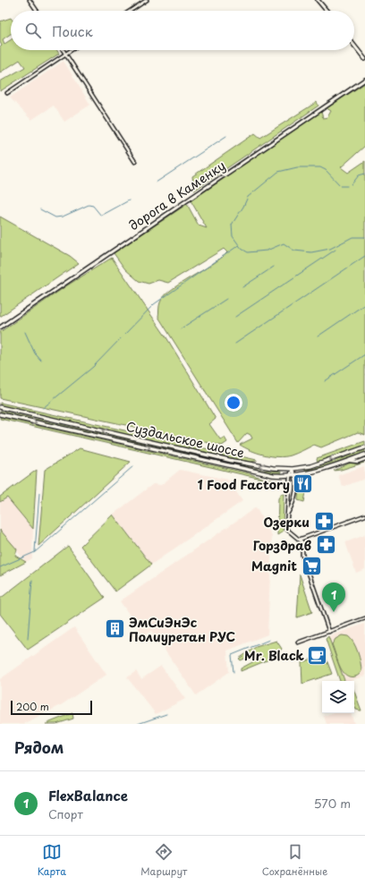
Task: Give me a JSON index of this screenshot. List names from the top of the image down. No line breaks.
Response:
{"streets":{"main road":["Суздальское шоссе"],"street":["дорога в Каменку"]},"places":{"restaurant":["1 Food Factory"],"pharmacy":["Озерки","Горздрав"],"supermarket":["Magnit"],"building":["ЭмСиЭнЭс Полиуретан РУС"],"cafe":["Mr. Black"]},"scale_bar":"200 m","page":{"search":"Поиск","pins":"1","scale":"200 m","heading":"Рядом","list":[{"mark":"1","name":"FlexBalance","note":"Спорт","value":"570 m"}],"nav":["Карта","Маршрут","Сохранённые"]}}
